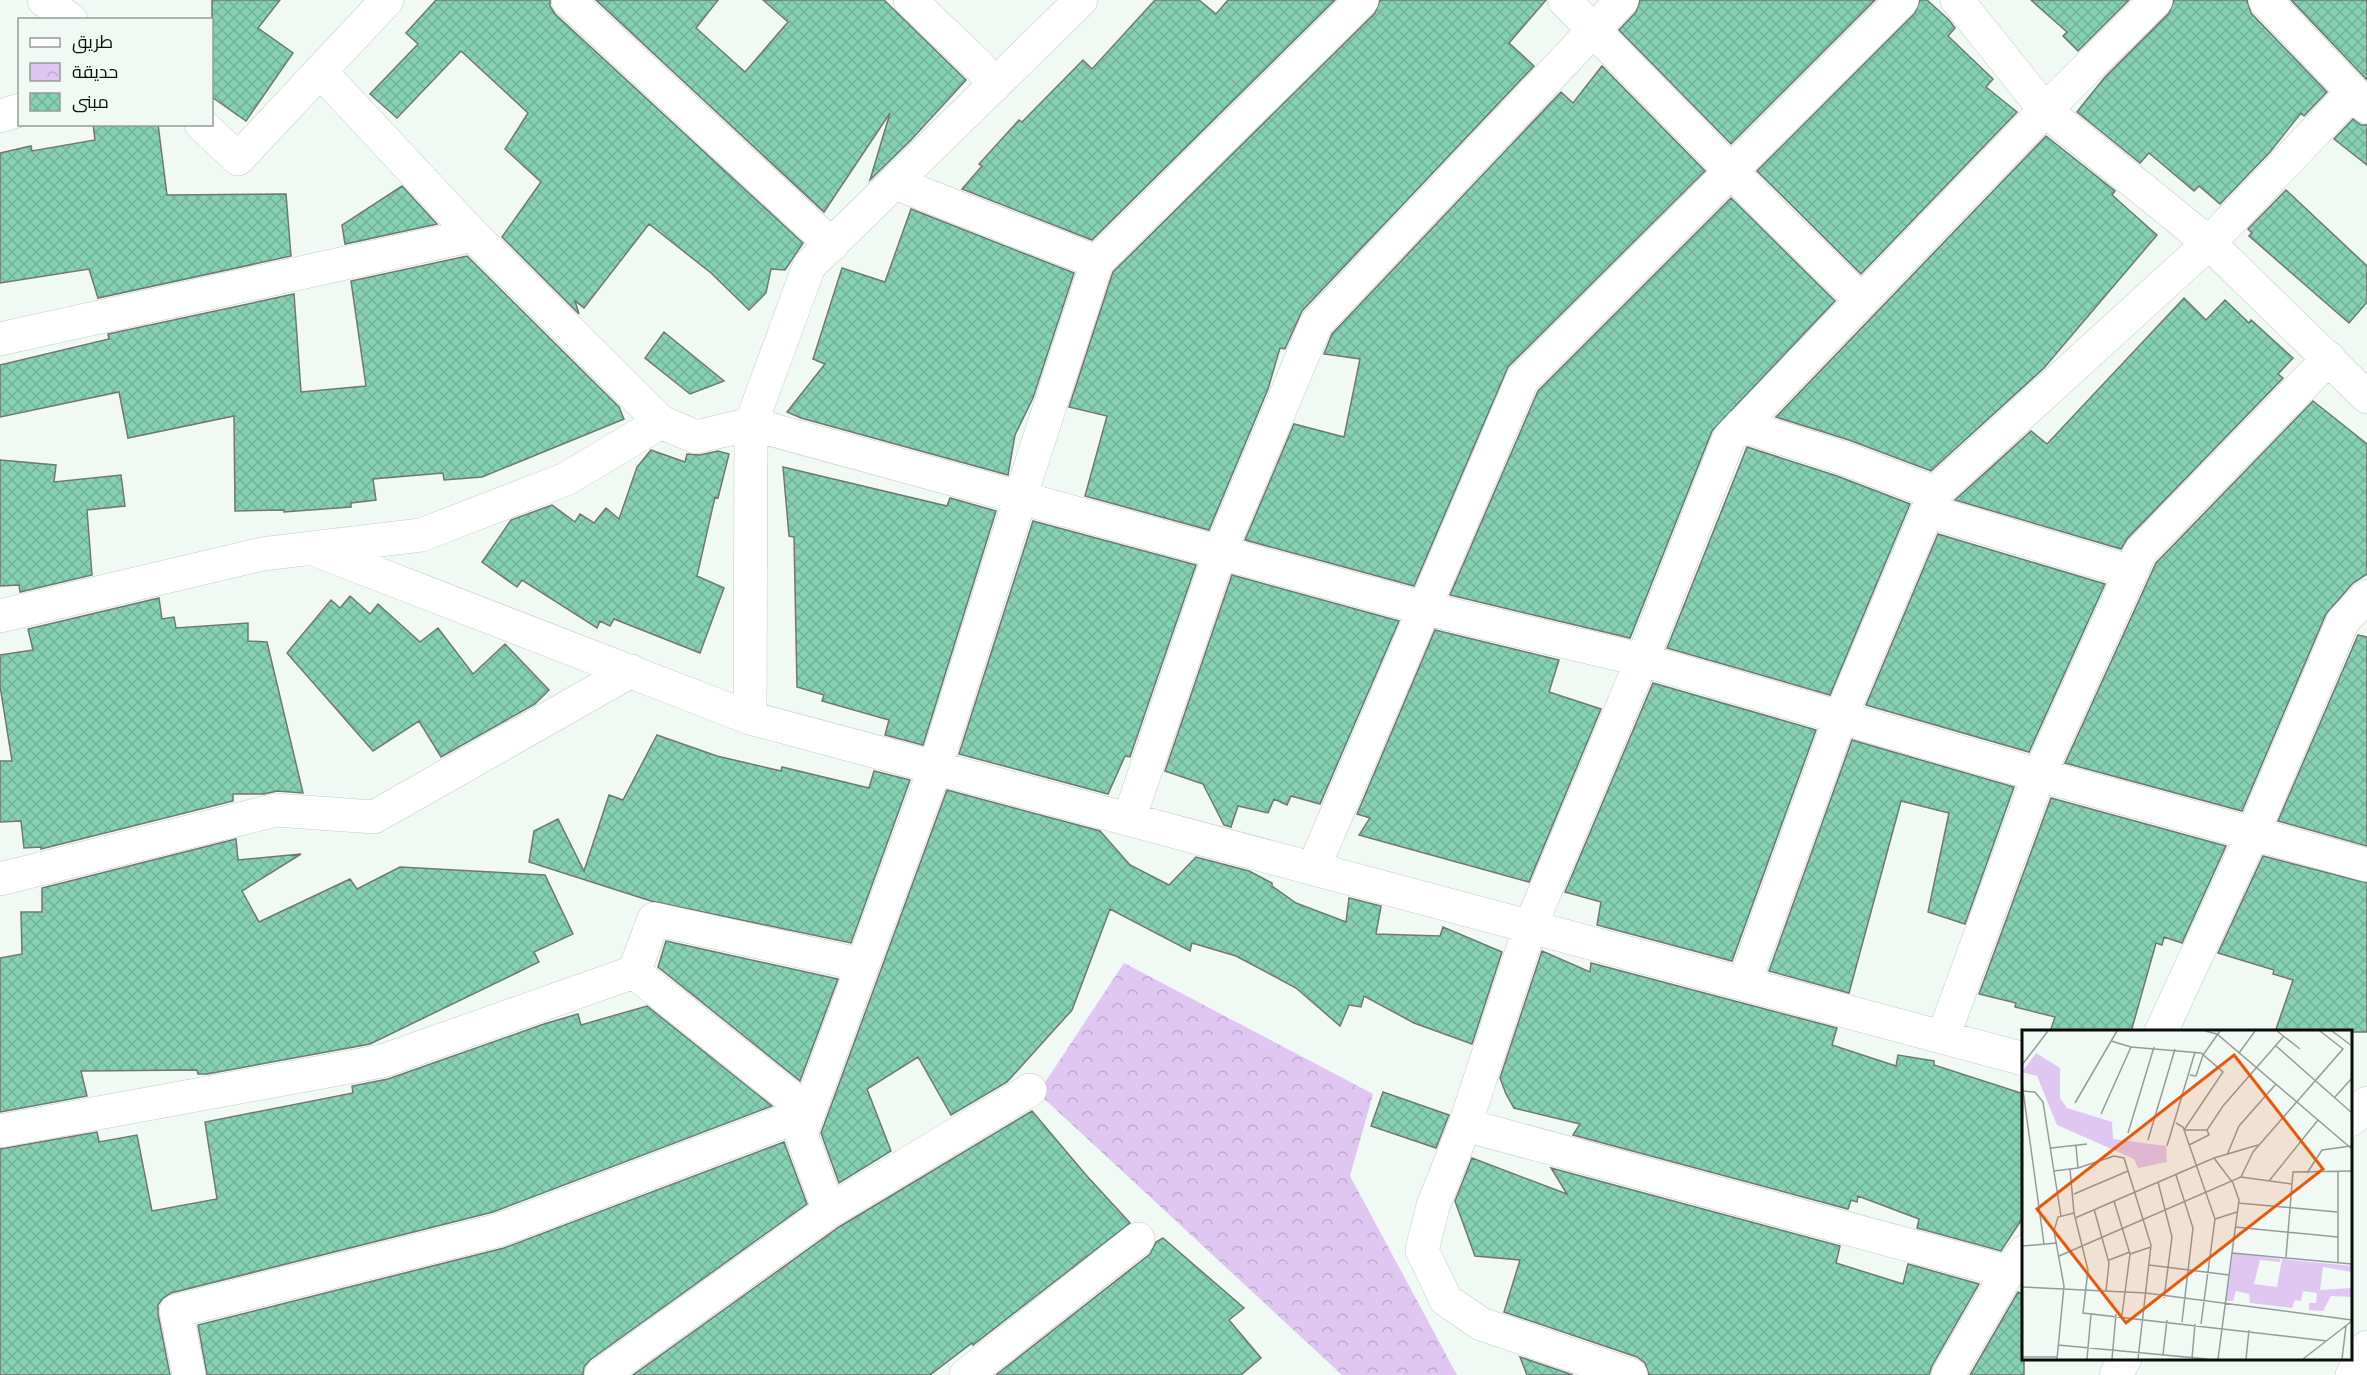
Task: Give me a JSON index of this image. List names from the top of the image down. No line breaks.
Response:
{"legend":["طريق","حديقة","مبنى"]}
